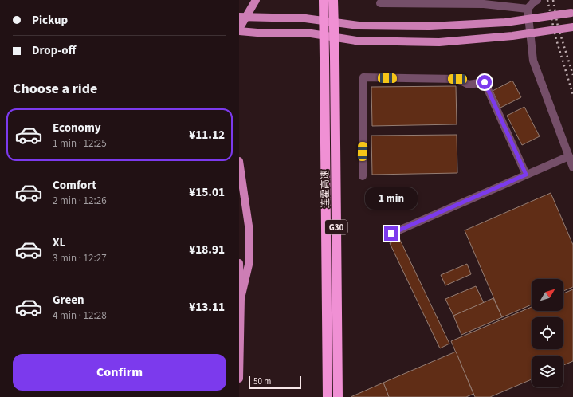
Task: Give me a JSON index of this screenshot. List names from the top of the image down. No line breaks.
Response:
{"streets":{"highway":["连霍高速","G30"]},"scale_bar":"50 m","north":"top right","page":{"banner":["Pickup","Drop-off"],"heading":"Choose a ride","list":[{"name":"Economy","note":"1 min · 12:25","value":"¥11.12"},{"name":"Comfort","note":"2 min · 12:26","value":"¥15.01"},{"name":"XL","note":"3 min · 12:27","value":"¥18.91"},{"name":"Green","note":"4 min · 12:28","value":"¥13.11"}],"bubble":"1 min","buttons":"Confirm","scale":"50 m"}}
